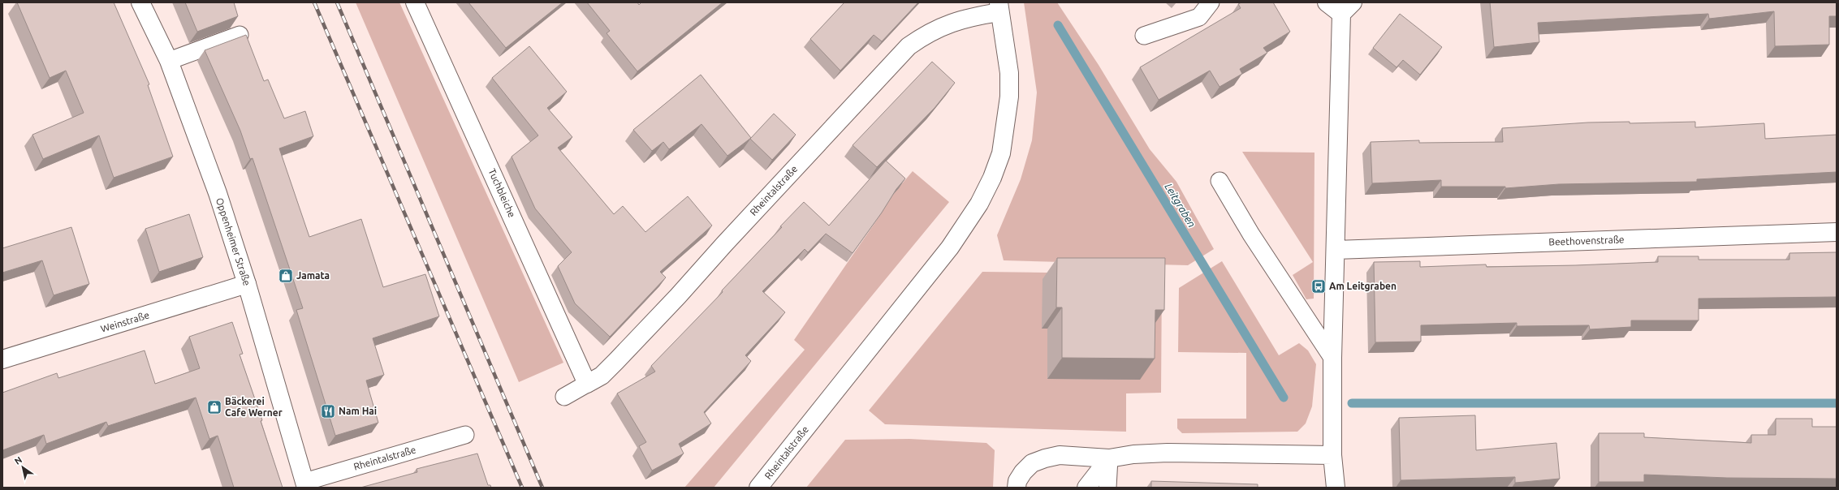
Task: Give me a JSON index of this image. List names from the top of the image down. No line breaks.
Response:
{"streets":{"street":["Rheintalstraße","Tuchbleiche","Beethovenstraße","Oppenheimer Straße","Weinstraße"]},"crossings":[["Rheintalstraße","Tuchbleiche"],["Rheintalstraße","Oppenheimer Straße"],["Oppenheimer Straße","Weinstraße"]],"water":["Leitgraben"],"places":{"shop":["Jamata","Bäckerei Cafe Werner"],"bus stop":["Am Leitgraben"],"restaurant":["Nam Hai"]},"north":"top left"}
